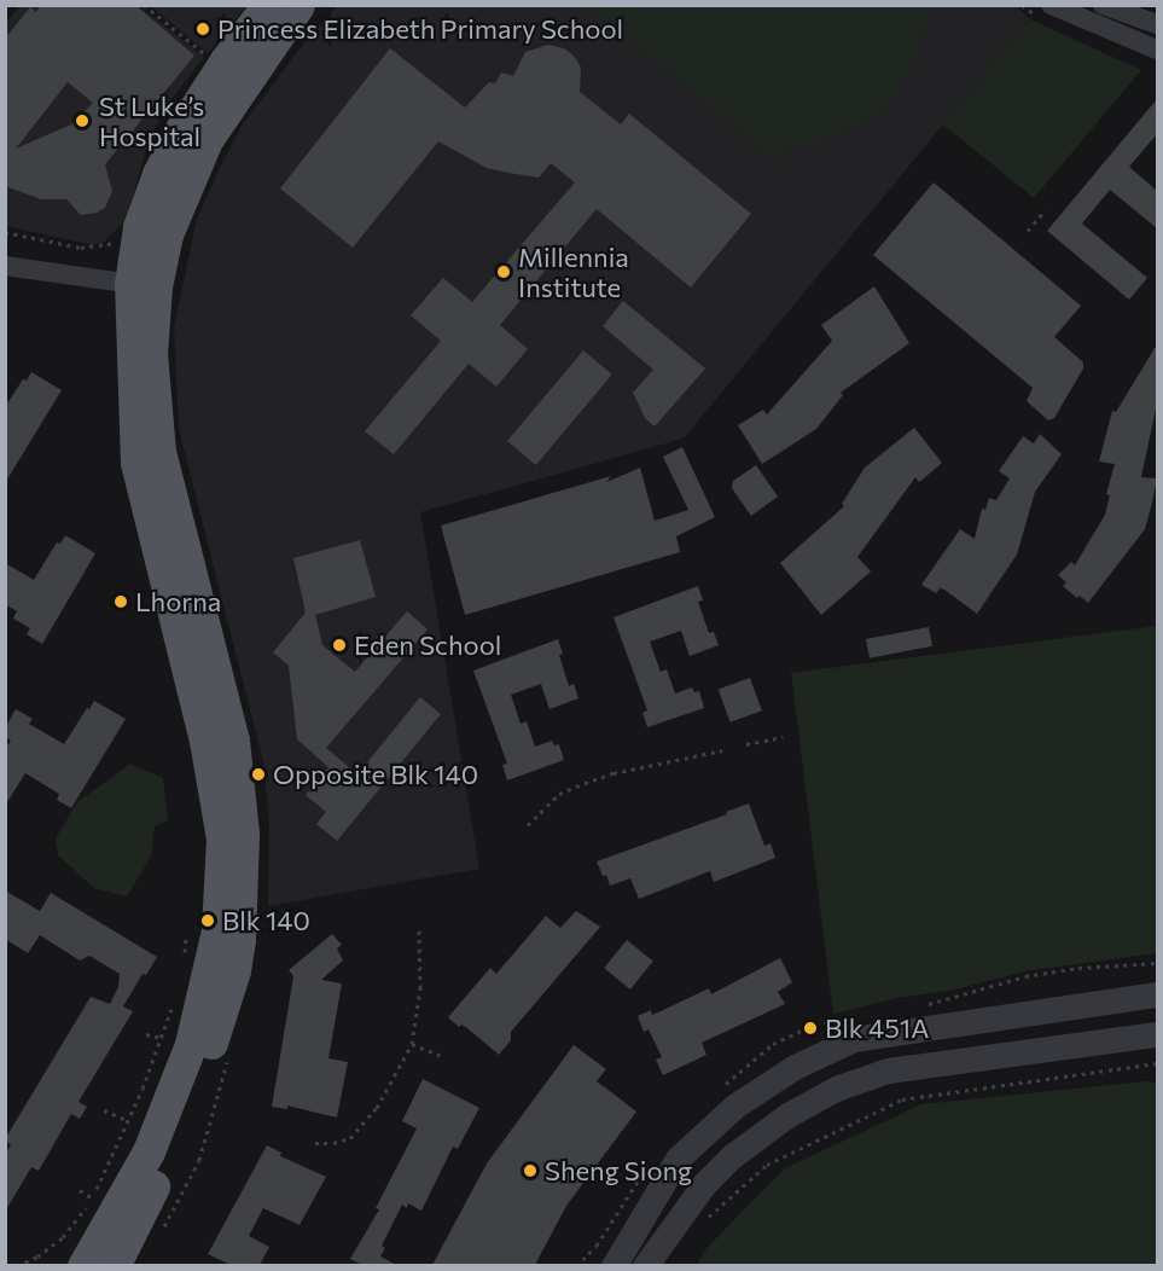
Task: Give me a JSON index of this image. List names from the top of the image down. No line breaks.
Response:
{"places":["Princess Elizabeth Primary School","St Luke’s Hospital","Millennia Institute","Lhorna","Eden School","Opposite Blk 140","Blk 140","Blk 451A","Sheng Siong"]}
